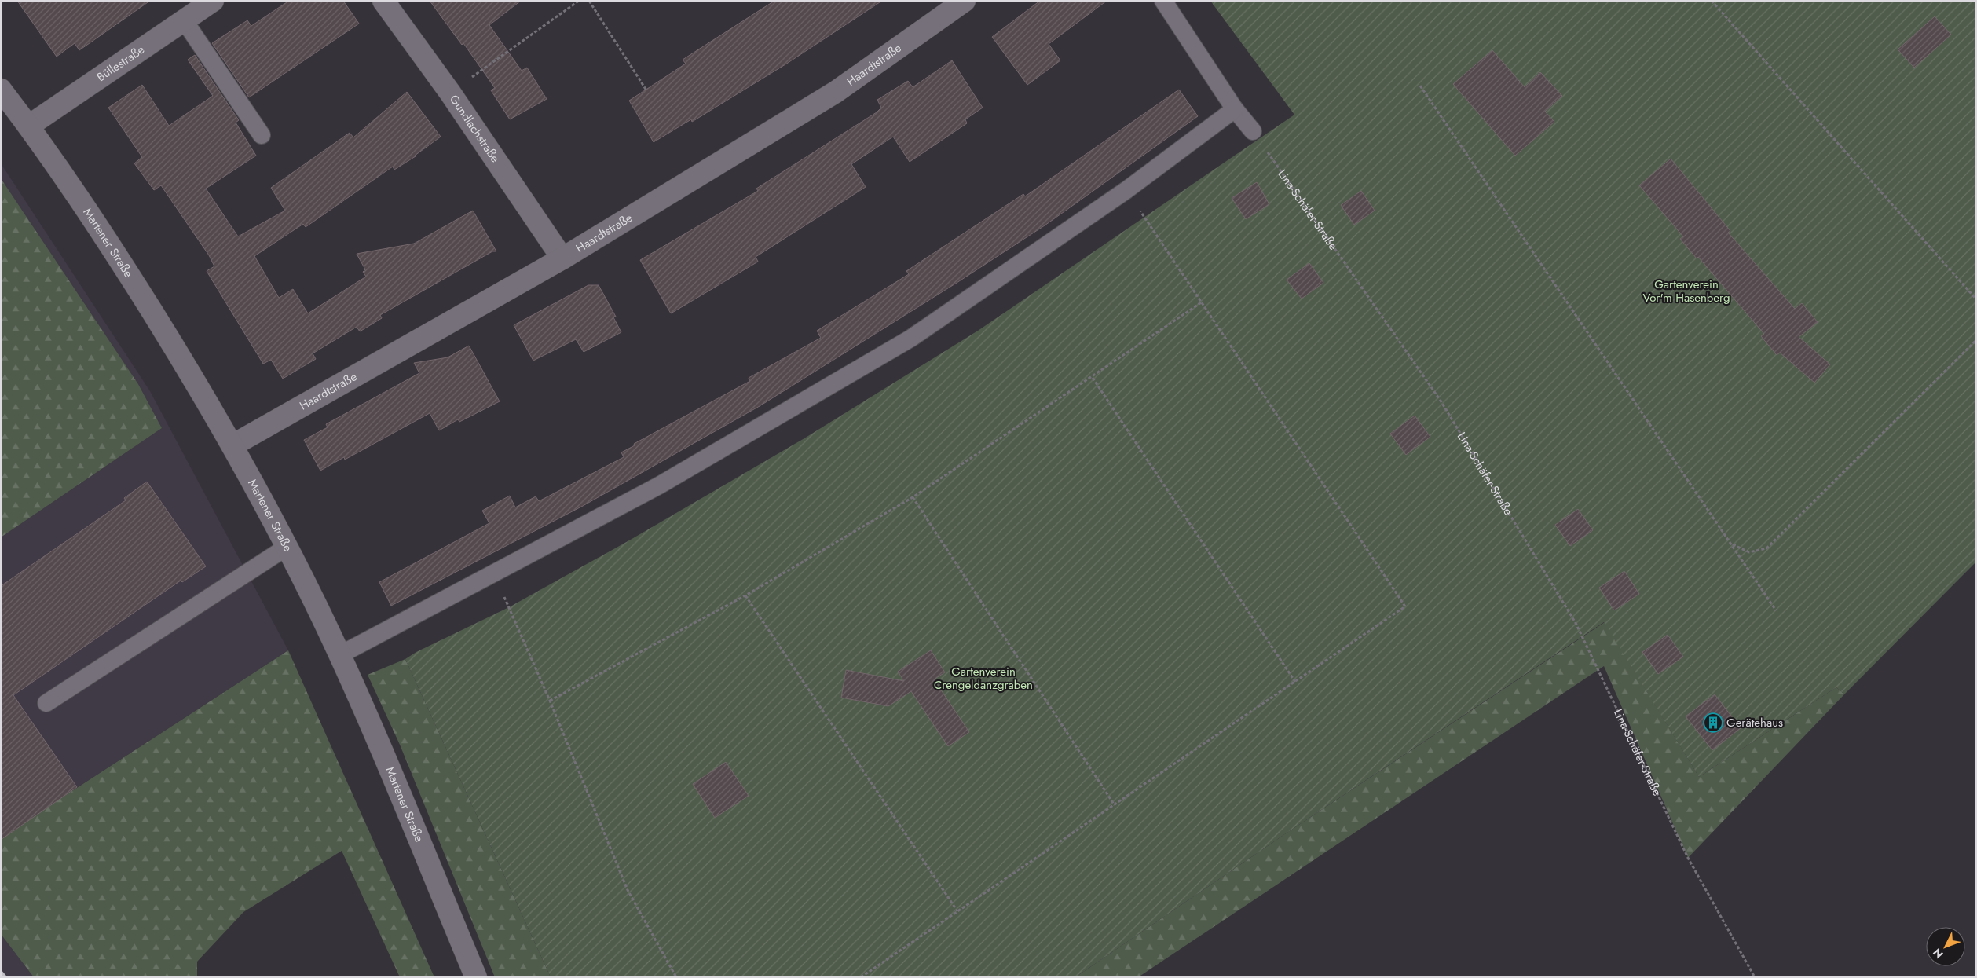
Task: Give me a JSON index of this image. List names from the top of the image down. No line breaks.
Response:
{"streets":{"street":["Büllestraße","Haardtstraße","Gundlachstraße","Martener Straße"],"path":["Lina-Schäfer-Straße"]},"crossings":[["Büllestraße","Martener Straße"],["Haardtstraße","Gundlachstraße"],["Haardtstraße","Martener Straße"]],"parks":["Gartenverein Vor'm Hasenberg","Gartenverein Crengeldanzgraben"],"places":{"building":["Gerätehaus"]},"north":"bottom left"}
